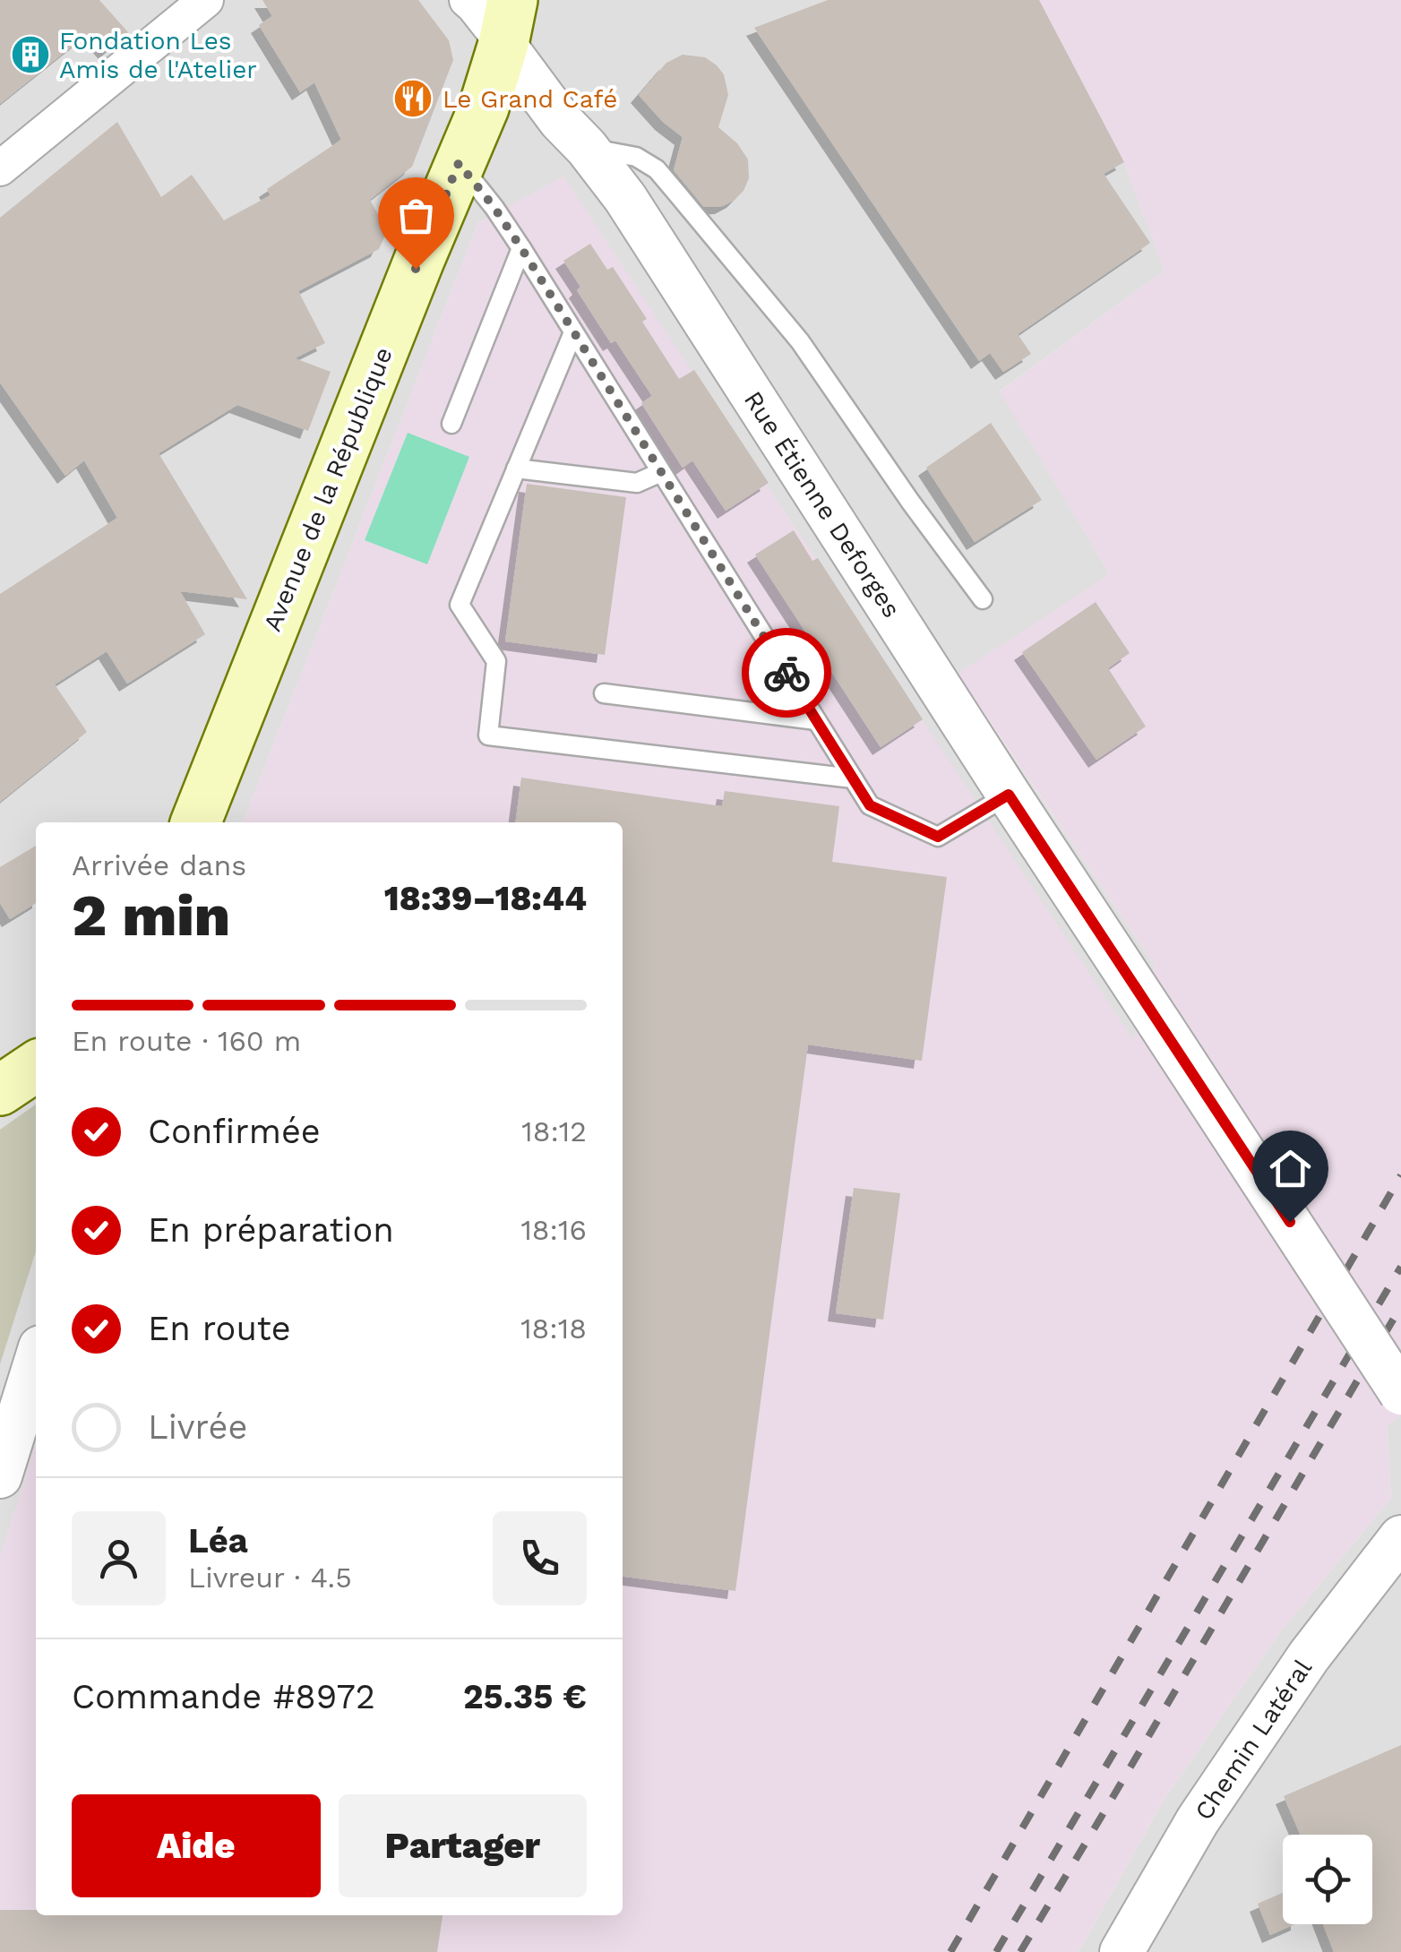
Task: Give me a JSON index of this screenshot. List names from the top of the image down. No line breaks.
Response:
{"streets":{"main road":["Avenue de la République"],"street":["Rue Étienne Deforges","Chemin Latéral"]},"crossings":[["Avenue de la République","Rue Étienne Deforges"]],"places":{"building":["Fondation Les Amis de l'Atelier"],"restaurant":["Le Grand Café"]},"page":{"heading":["2 min","Arrivée dans","18:39–18:44"],"panel":["Léa","Livreur · 4.5","Commande #8972","25.35 €"],"bar":"En route · 160 m","list":[["Confirmée","18:12"],["En préparation","18:16"],["En route","18:18"],"Livrée"],"buttons":["Aide","Partager"]}}
